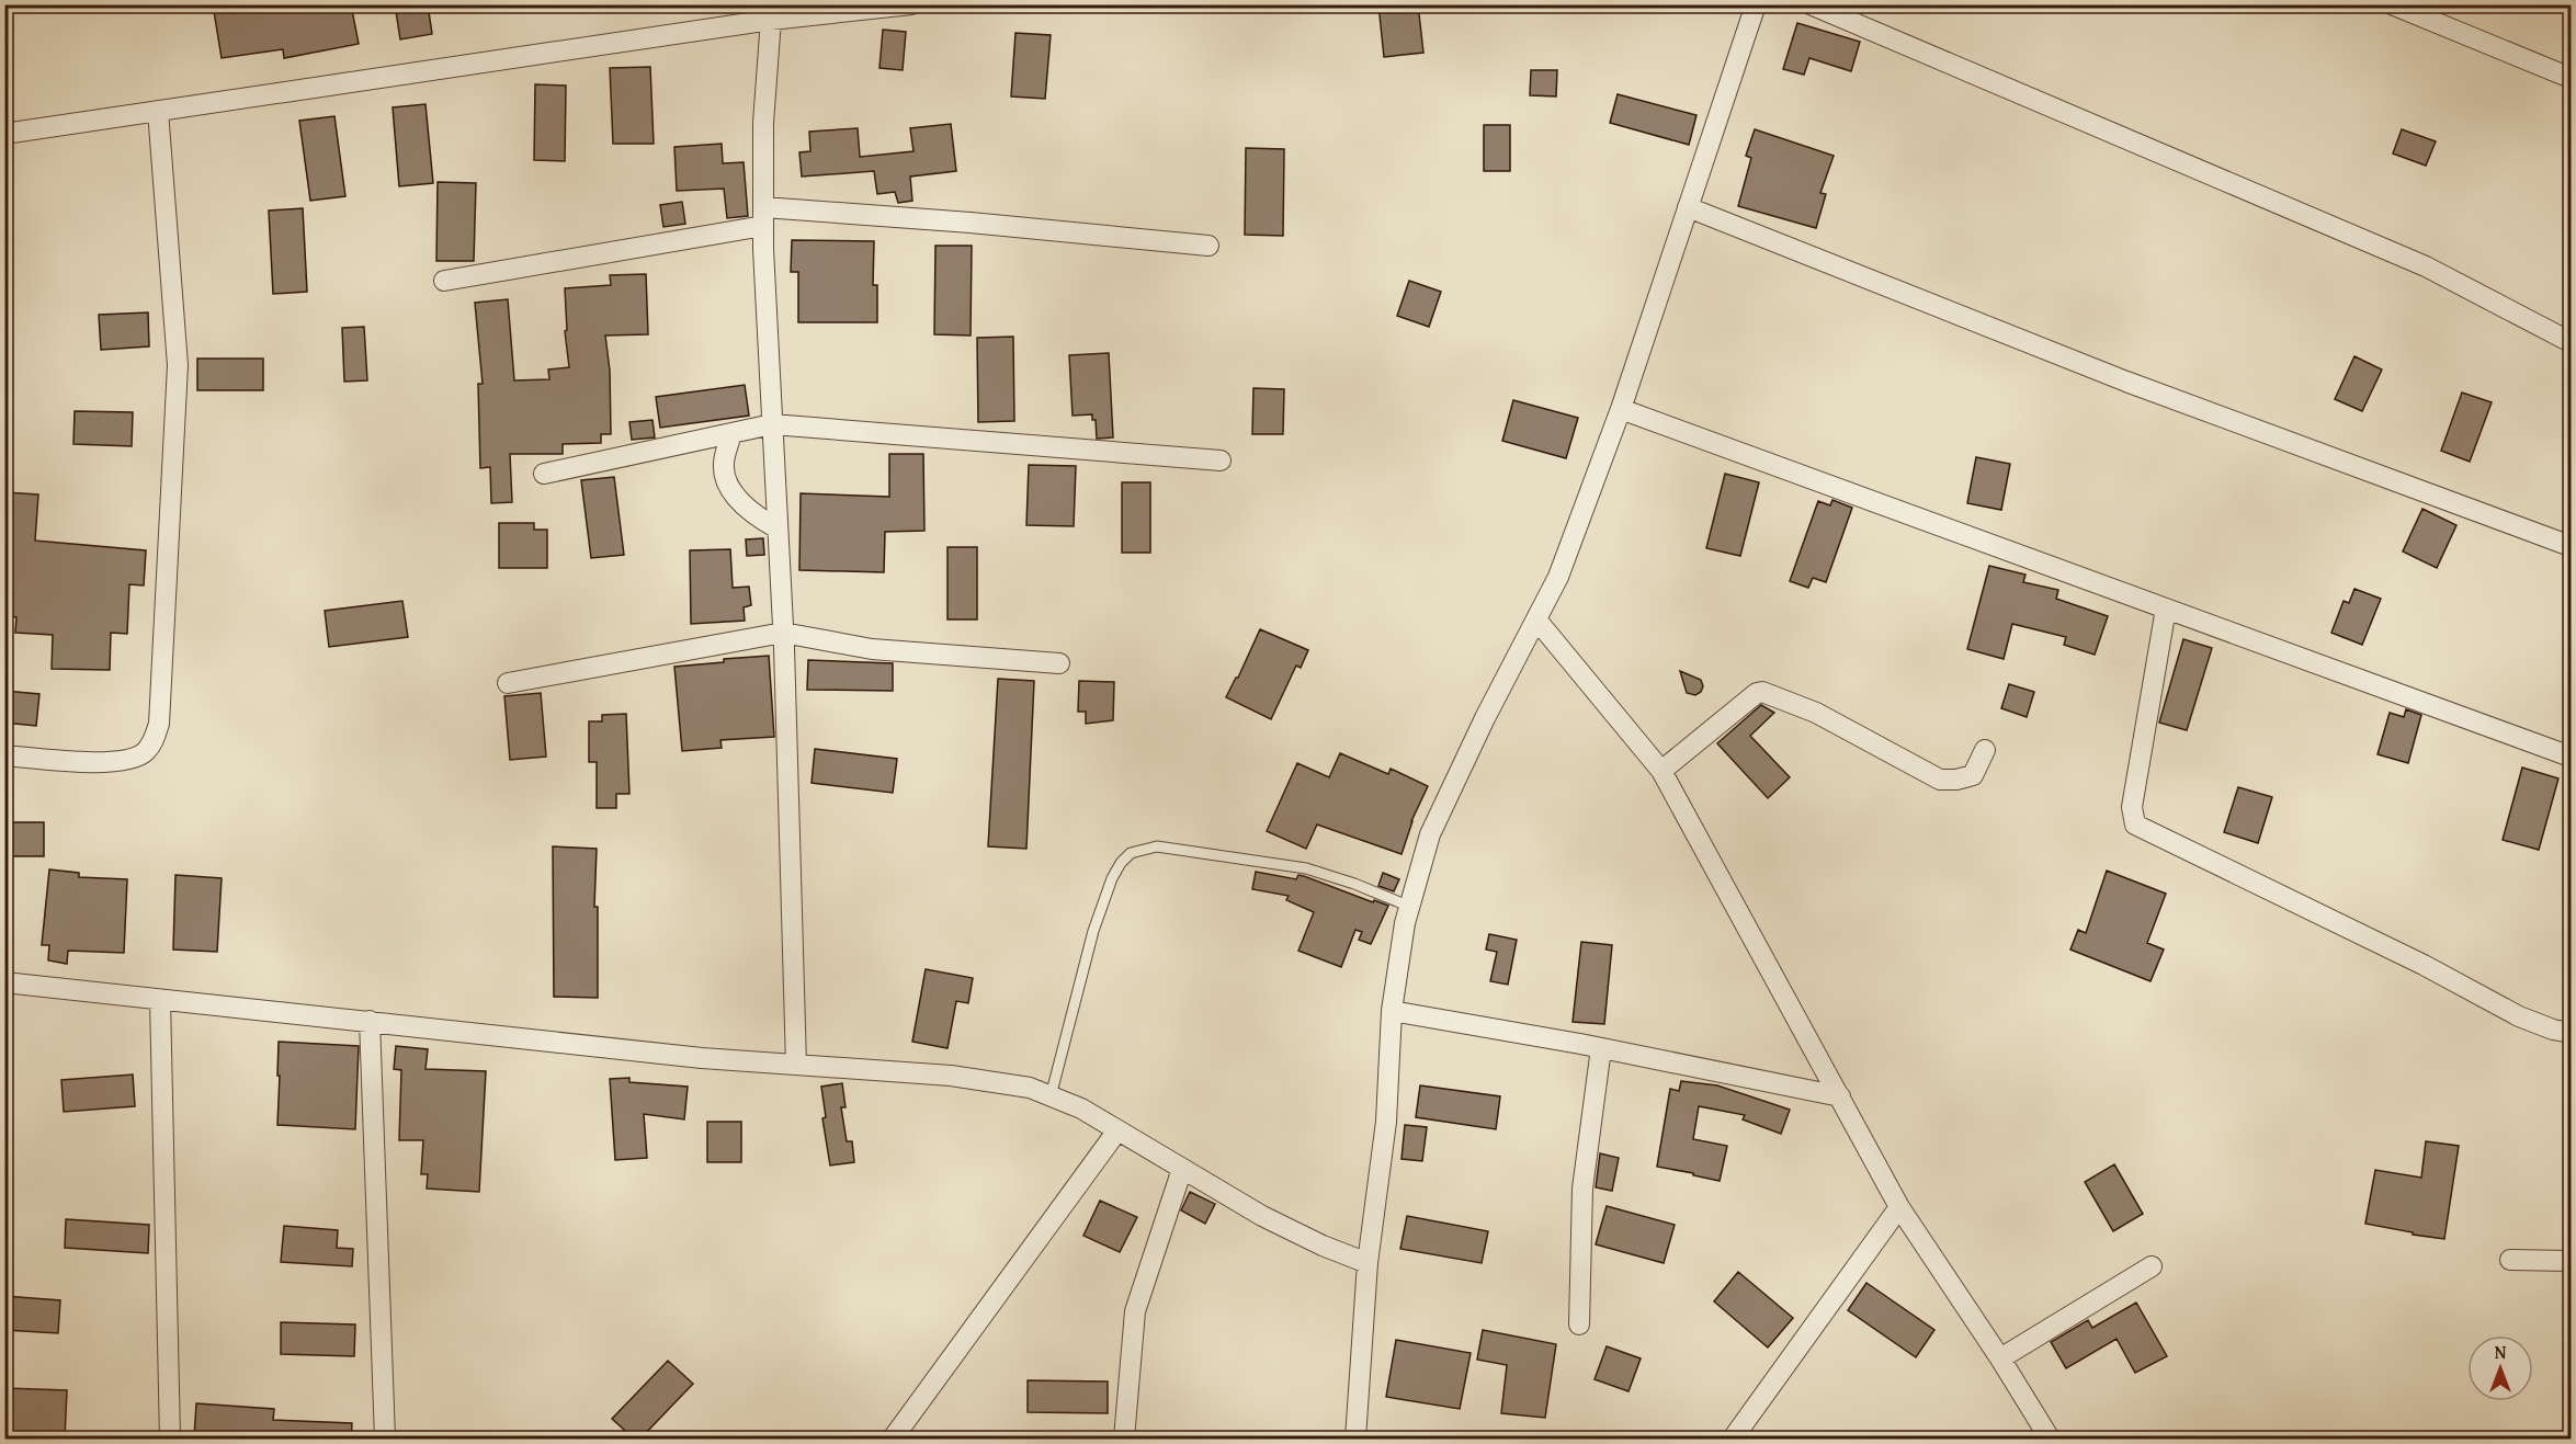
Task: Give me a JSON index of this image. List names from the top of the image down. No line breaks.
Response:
{"north":"top"}
